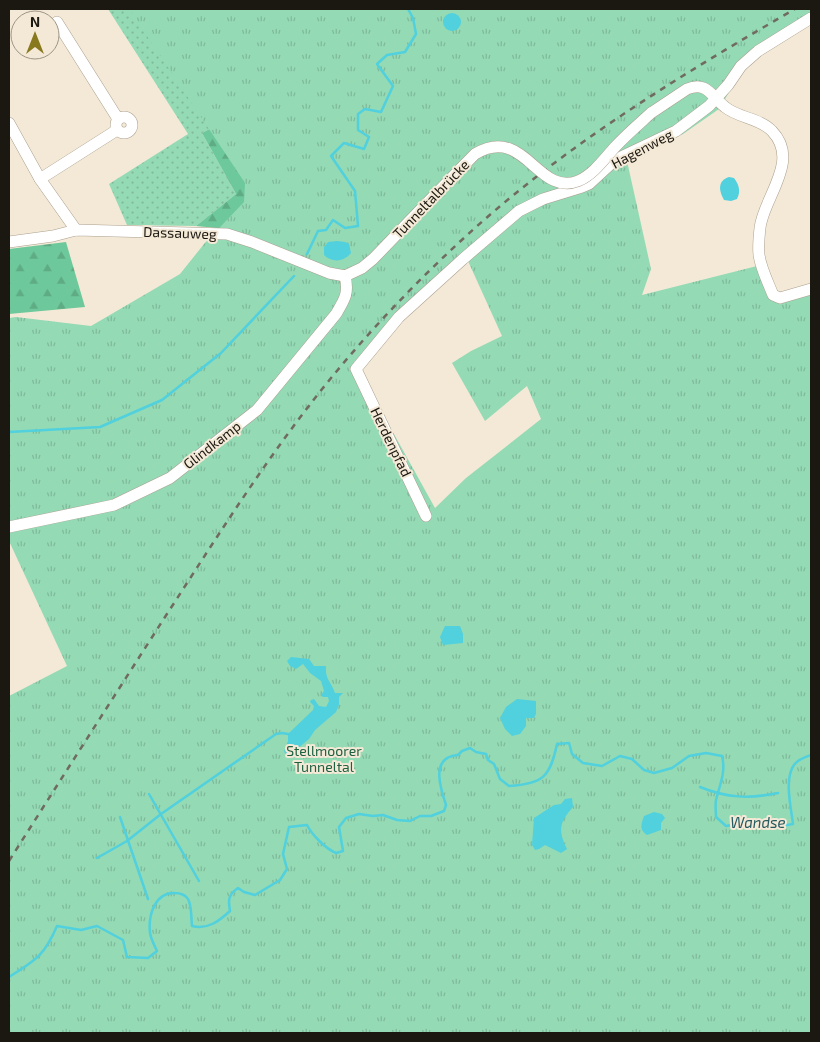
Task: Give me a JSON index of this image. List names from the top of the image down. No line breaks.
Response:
{"streets":{"street":["Hagenweg","Tunneltalbrücke","Dassauweg","Herdenpfad","Glindkamp"]},"crossings":[["Hagenweg","Tunneltalbrücke"],["Hagenweg","Herdenpfad"],["Tunneltalbrücke","Dassauweg"],["Tunneltalbrücke","Glindkamp"],["Dassauweg","Glindkamp"]],"water":["Wandse"],"parks":["Stellmoorer Tunneltal"],"north":"top"}
